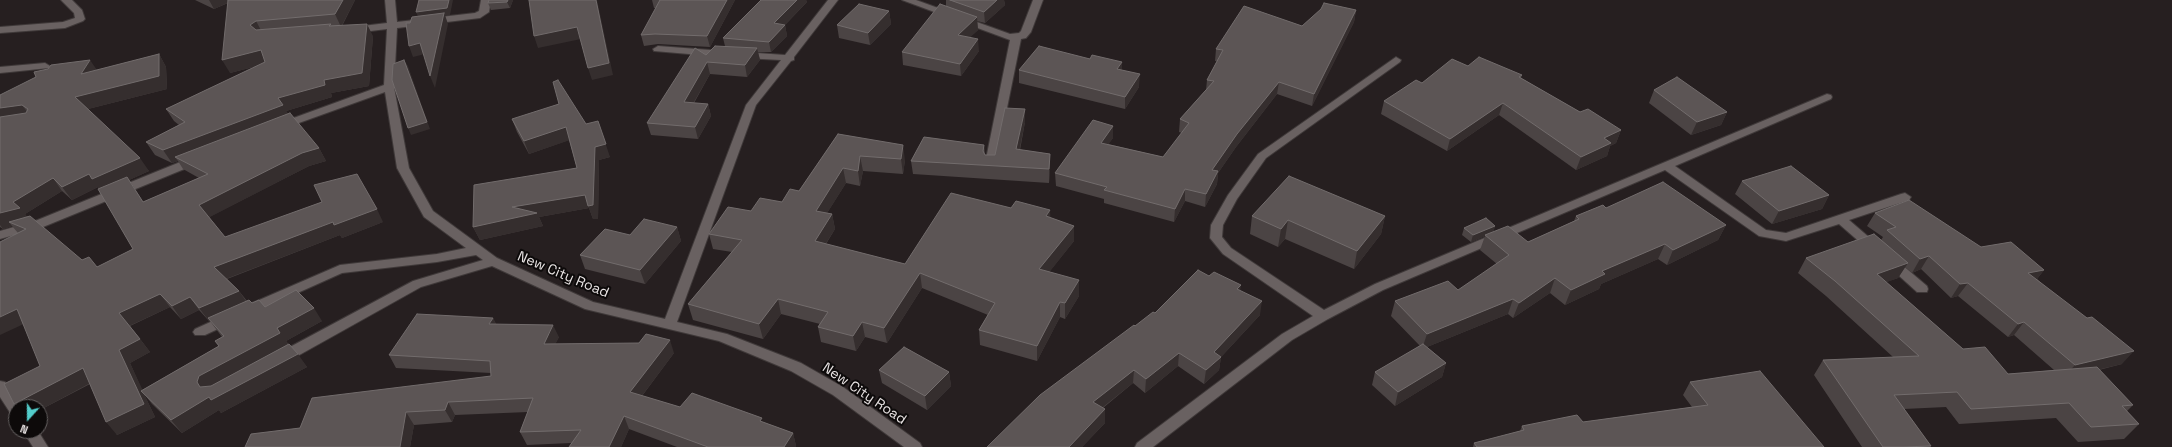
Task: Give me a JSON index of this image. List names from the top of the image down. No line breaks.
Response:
{"streets":{"street":["New City Road"]},"north":"bottom"}
